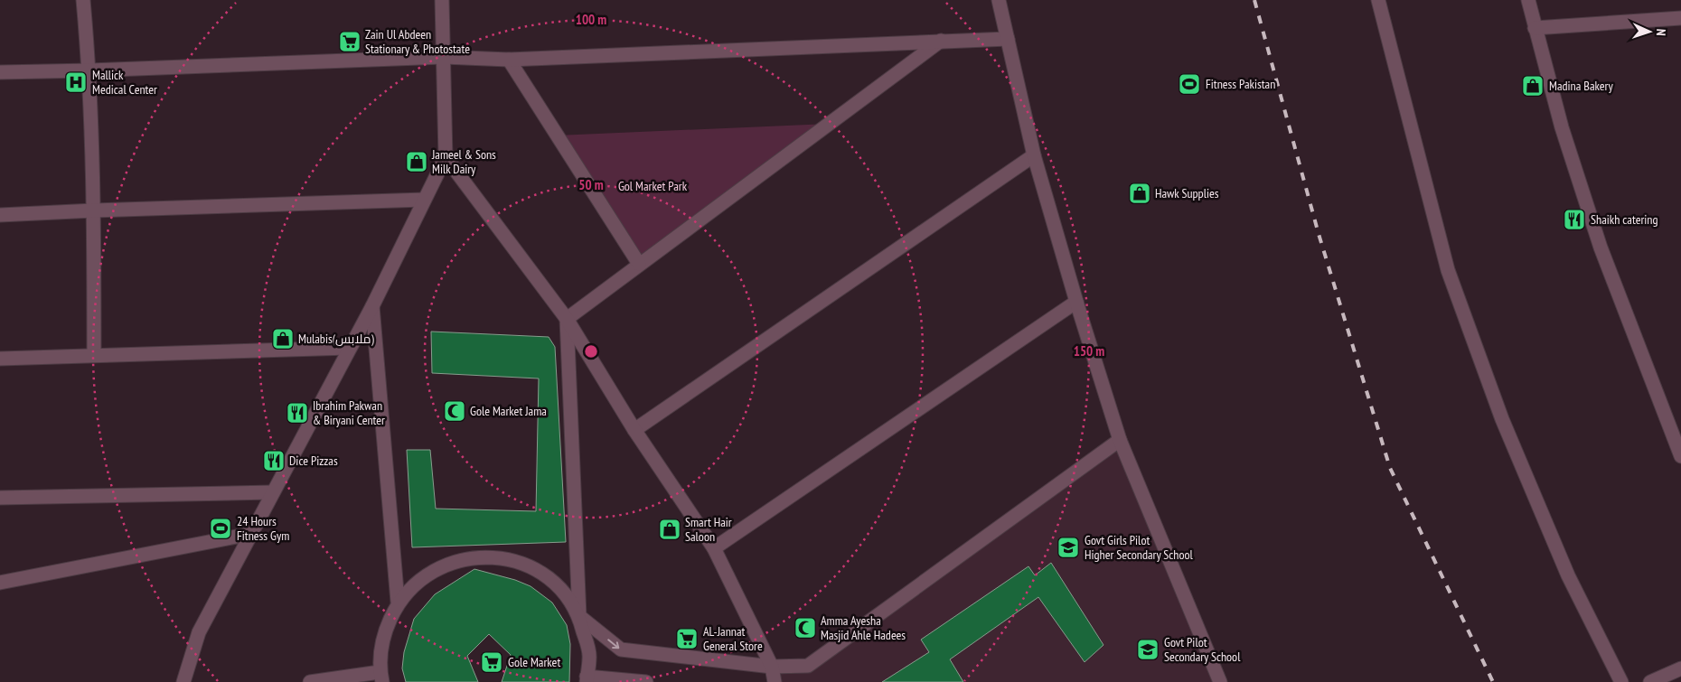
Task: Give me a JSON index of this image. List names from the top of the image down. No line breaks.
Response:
{"parks":["Gol Market Park"],"places":{"supermarket":["Zain Ul Abdeen Stationary & Photostate","AL-Jannat General Store","Gole Market"],"hospital":["Mallick Medical Center"],"sports":["Fitness Pakistan","24 Hours Fitness Gym"],"shop":["Madina Bakery","Jameel & Sons Milk Dairy","Hawk Supplies","Mulabis(ملابس)","Smart Hair Saloon"],"restaurant":["Shaikh catering","Ibrahim Pakwan & Biryani Center","Dice Pizzas"],"mosque":["Gole Market Jama","Amma Ayesha Masjid Ahle Hadees"],"school or university":["Govt Girls Pilot Higher Secondary School","Govt Pilot Secondary School"]},"north":"right","rings":["100 m","50 m","150 m"]}
